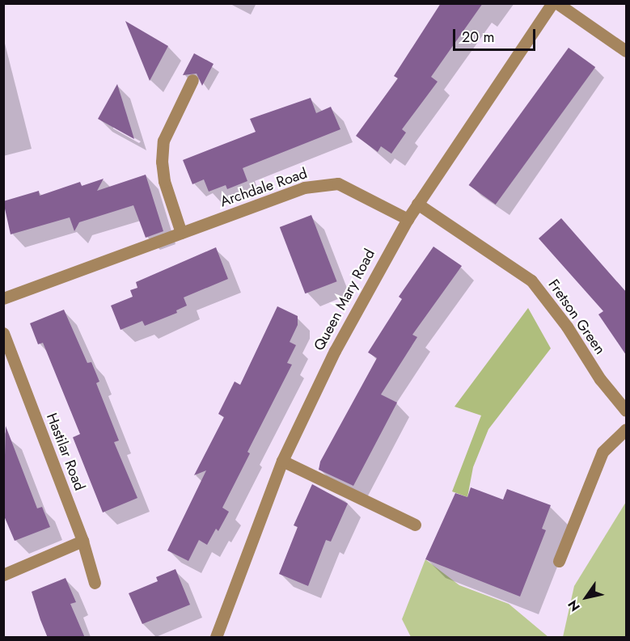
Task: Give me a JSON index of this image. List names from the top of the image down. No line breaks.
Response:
{"streets":{"street":["Archdale Road","Queen Mary Road","Fretson Green","Hastilar Road"]},"crossings":[["Archdale Road","Queen Mary Road"],["Queen Mary Road","Fretson Green"]],"scale_bar":"20 m","north":"bottom left"}
